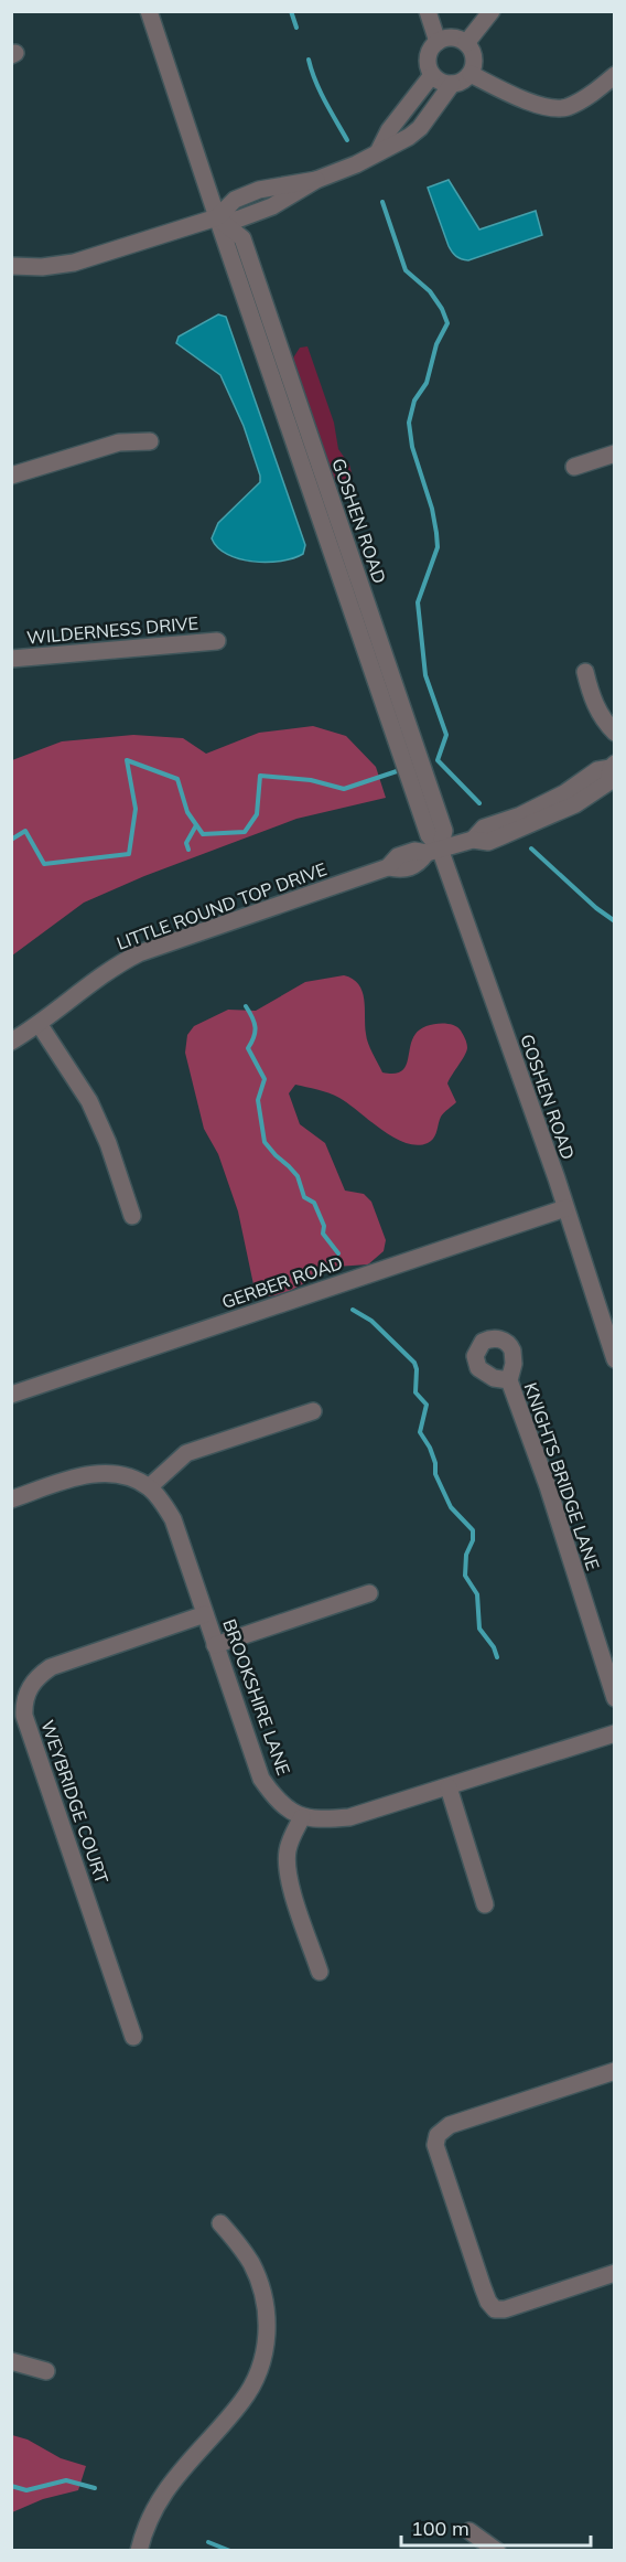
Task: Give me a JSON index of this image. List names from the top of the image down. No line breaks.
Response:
{"streets":{"street":["GOSHEN ROAD","WILDERNESS DRIVE","LITTLE ROUND TOP DRIVE","GERBER ROAD","KNIGHTS BRIDGE LANE","BROOKSHIRE LANE","WEYBRIDGE COURT"]},"crossings":[["GOSHEN ROAD","LITTLE ROUND TOP DRIVE"],["GOSHEN ROAD","GERBER ROAD"],["BROOKSHIRE LANE","WEYBRIDGE COURT"]],"scale_bar":"100 m"}
